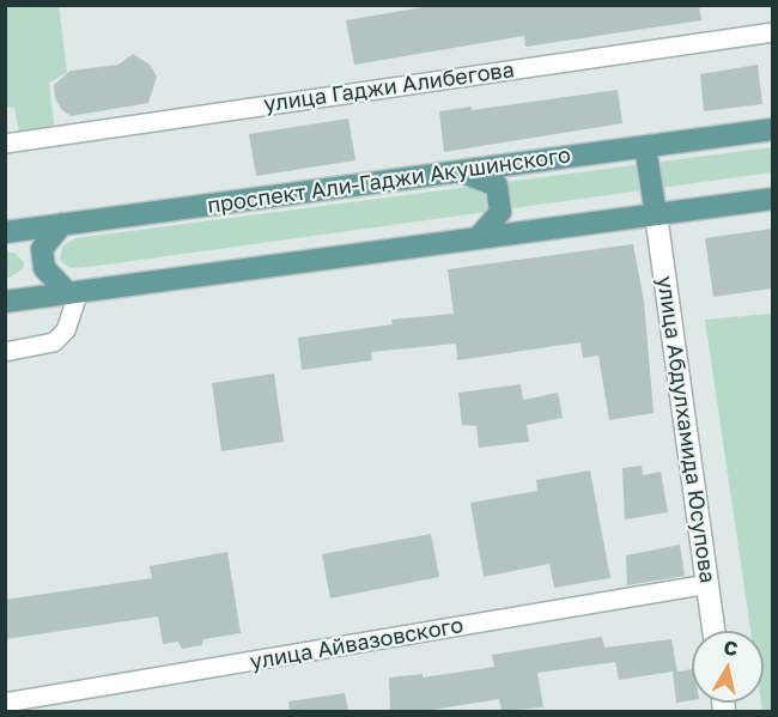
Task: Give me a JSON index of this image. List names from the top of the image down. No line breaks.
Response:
{"streets":{"main road":["проспект Али-Гаджи Акушинского"],"street":["улица Гаджи Алибегова","улица Абдулхамида Юсупова","улица Айвазовского"]},"crossings":[["улица Абдулхамида Юсупова","улица Айвазовского"]],"north":"top"}
